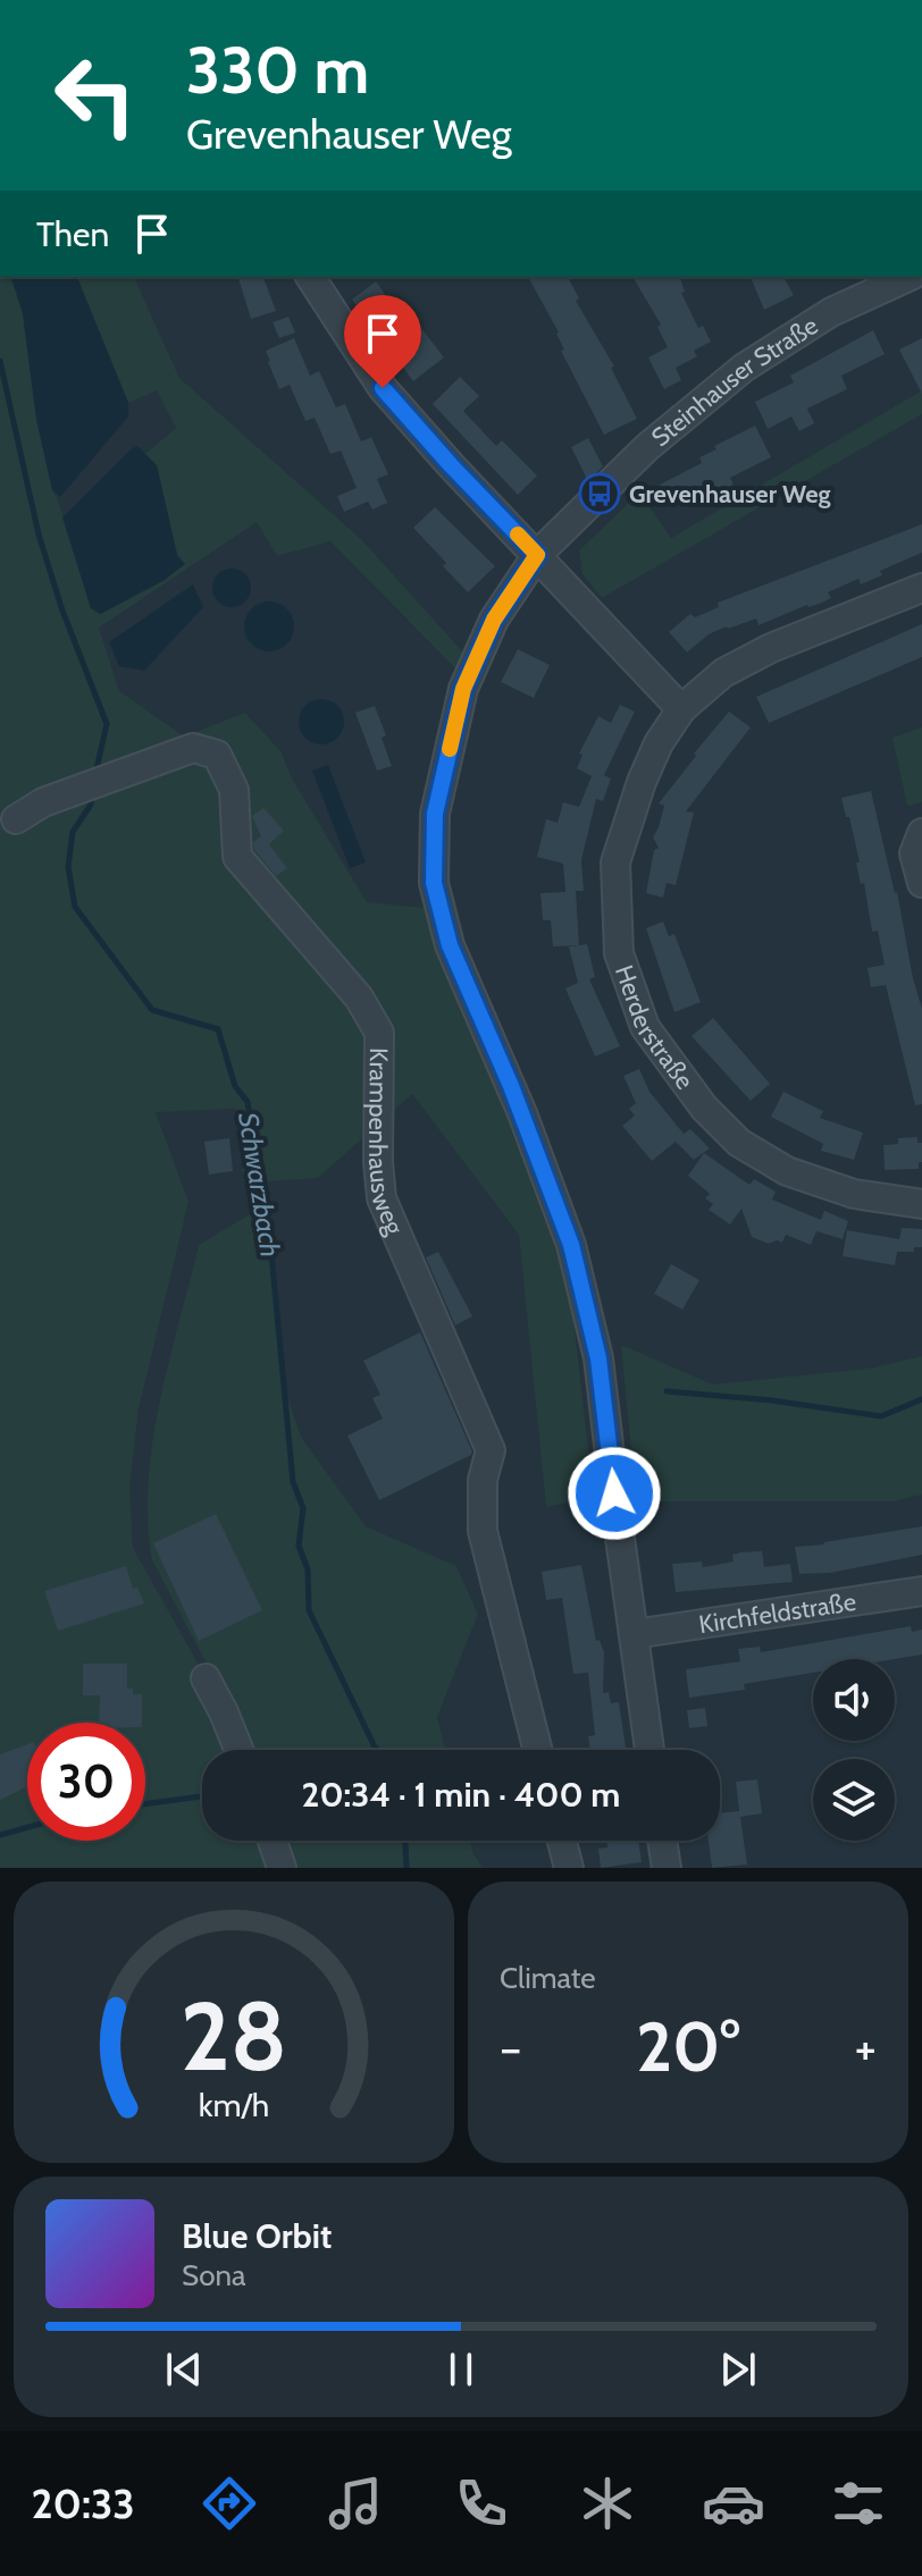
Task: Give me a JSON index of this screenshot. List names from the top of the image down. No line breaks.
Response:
{"streets":{"street":["Steinhauser Straße","Herderstraße","Krampenhausweg","Kirchfeldstraße"]},"crossings":[["Steinhauser Straße","Kirchfeldstraße"]],"water":["Schwarzbach"],"places":{"bus stop":["Grevenhauser Weg"]},"page":{"turn":["330 m","Grevenhauser Weg"],"then":"Then","limit":"30","trip":"20:34 · 1 min · 400 m","tile":"Climate","heat":["−","20°","+"],"song":["Blue Orbit","Sona"],"tabs":"20:33","gauge":["28","km/h"]}}
